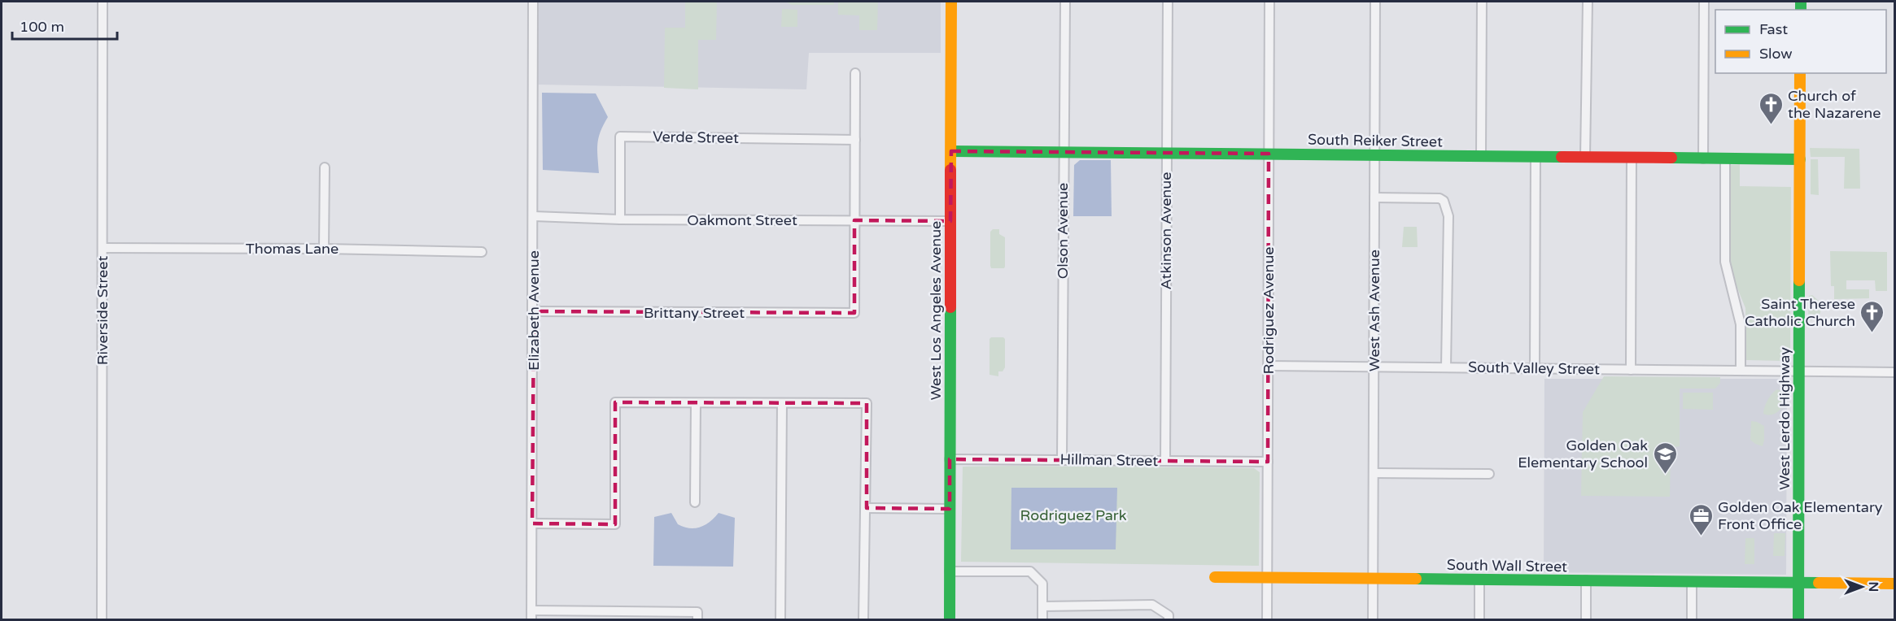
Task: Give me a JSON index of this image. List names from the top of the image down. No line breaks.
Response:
{"streets":{"street":["Verde Street","South Reiker Street","Oakmont Street","Olson Avenue","Atkinson Avenue","Thomas Lane","Riverside Street","Elizabeth Avenue","West Los Angeles Avenue","Rodriguez Avenue","West Ash Avenue","Brittany Street","South Valley Street","West Lerdo Highway","Hillman Street","South Wall Street"]},"crossings":[["Verde Street","Oakmont Street"],["South Reiker Street","Olson Avenue"],["South Reiker Street","Atkinson Avenue"],["South Reiker Street","West Los Angeles Avenue"],["South Reiker Street","Rodriguez Avenue"],["South Reiker Street","West Ash Avenue"],["South Reiker Street","West Lerdo Highway"],["Oakmont Street","Elizabeth Avenue"],["Oakmont Street","West Los Angeles Avenue"],["Oakmont Street","Brittany Street"],["Olson Avenue","Hillman Street"],["Atkinson Avenue","Hillman Street"],["Thomas Lane","Riverside Street"],["Elizabeth Avenue","Brittany Street"],["West Los Angeles Avenue","Hillman Street"],["Rodriguez Avenue","South Valley Street"],["Rodriguez Avenue","Hillman Street"],["Rodriguez Avenue","South Wall Street"],["West Ash Avenue","South Valley Street"],["West Ash Avenue","South Wall Street"],["South Valley Street","West Lerdo Highway"],["West Lerdo Highway","South Wall Street"]],"parks":["Rodriguez Park"],"places":{"church":["Church of the Nazarene","Saint Therese Catholic Church"],"school or university":["Golden Oak Elementary School"],"office":["Golden Oak Elementary Front Office"]},"legend":["Fast","Slow"],"scale_bar":"100 m","north":"right"}
